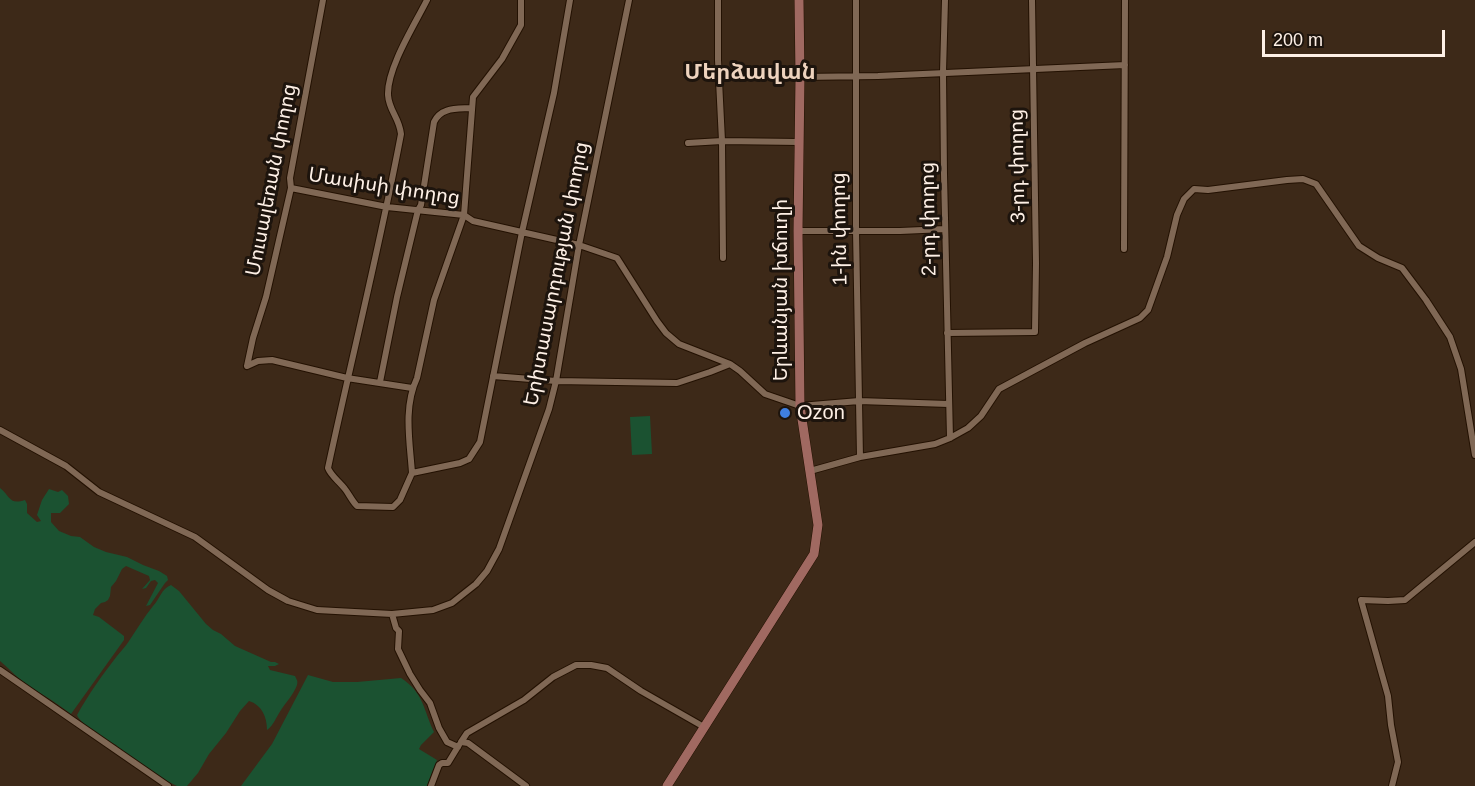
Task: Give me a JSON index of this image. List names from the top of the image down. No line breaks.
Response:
{"streets":{"main road":["Երևանյան խճուղի"],"street":["3-րդ փողոց","Մուսալեռան փողոց","Մասիսի փողոց","2-րդ փողոց","1-ին փողոց","Երիտասարդության փողոց"]},"crossings":[["3-րդ փողոց","2-րդ փողոց"],["Մուսալեռան փողոց","Մասիսի փողոց"],["Մասիսի փողոց","Երիտասարդության փողոց"],["Մասիսի փողոց","Երևանյան խճուղի"]],"districts":["Մերձավան"],"places":["Ozon"],"scale_bar":"200 m"}
